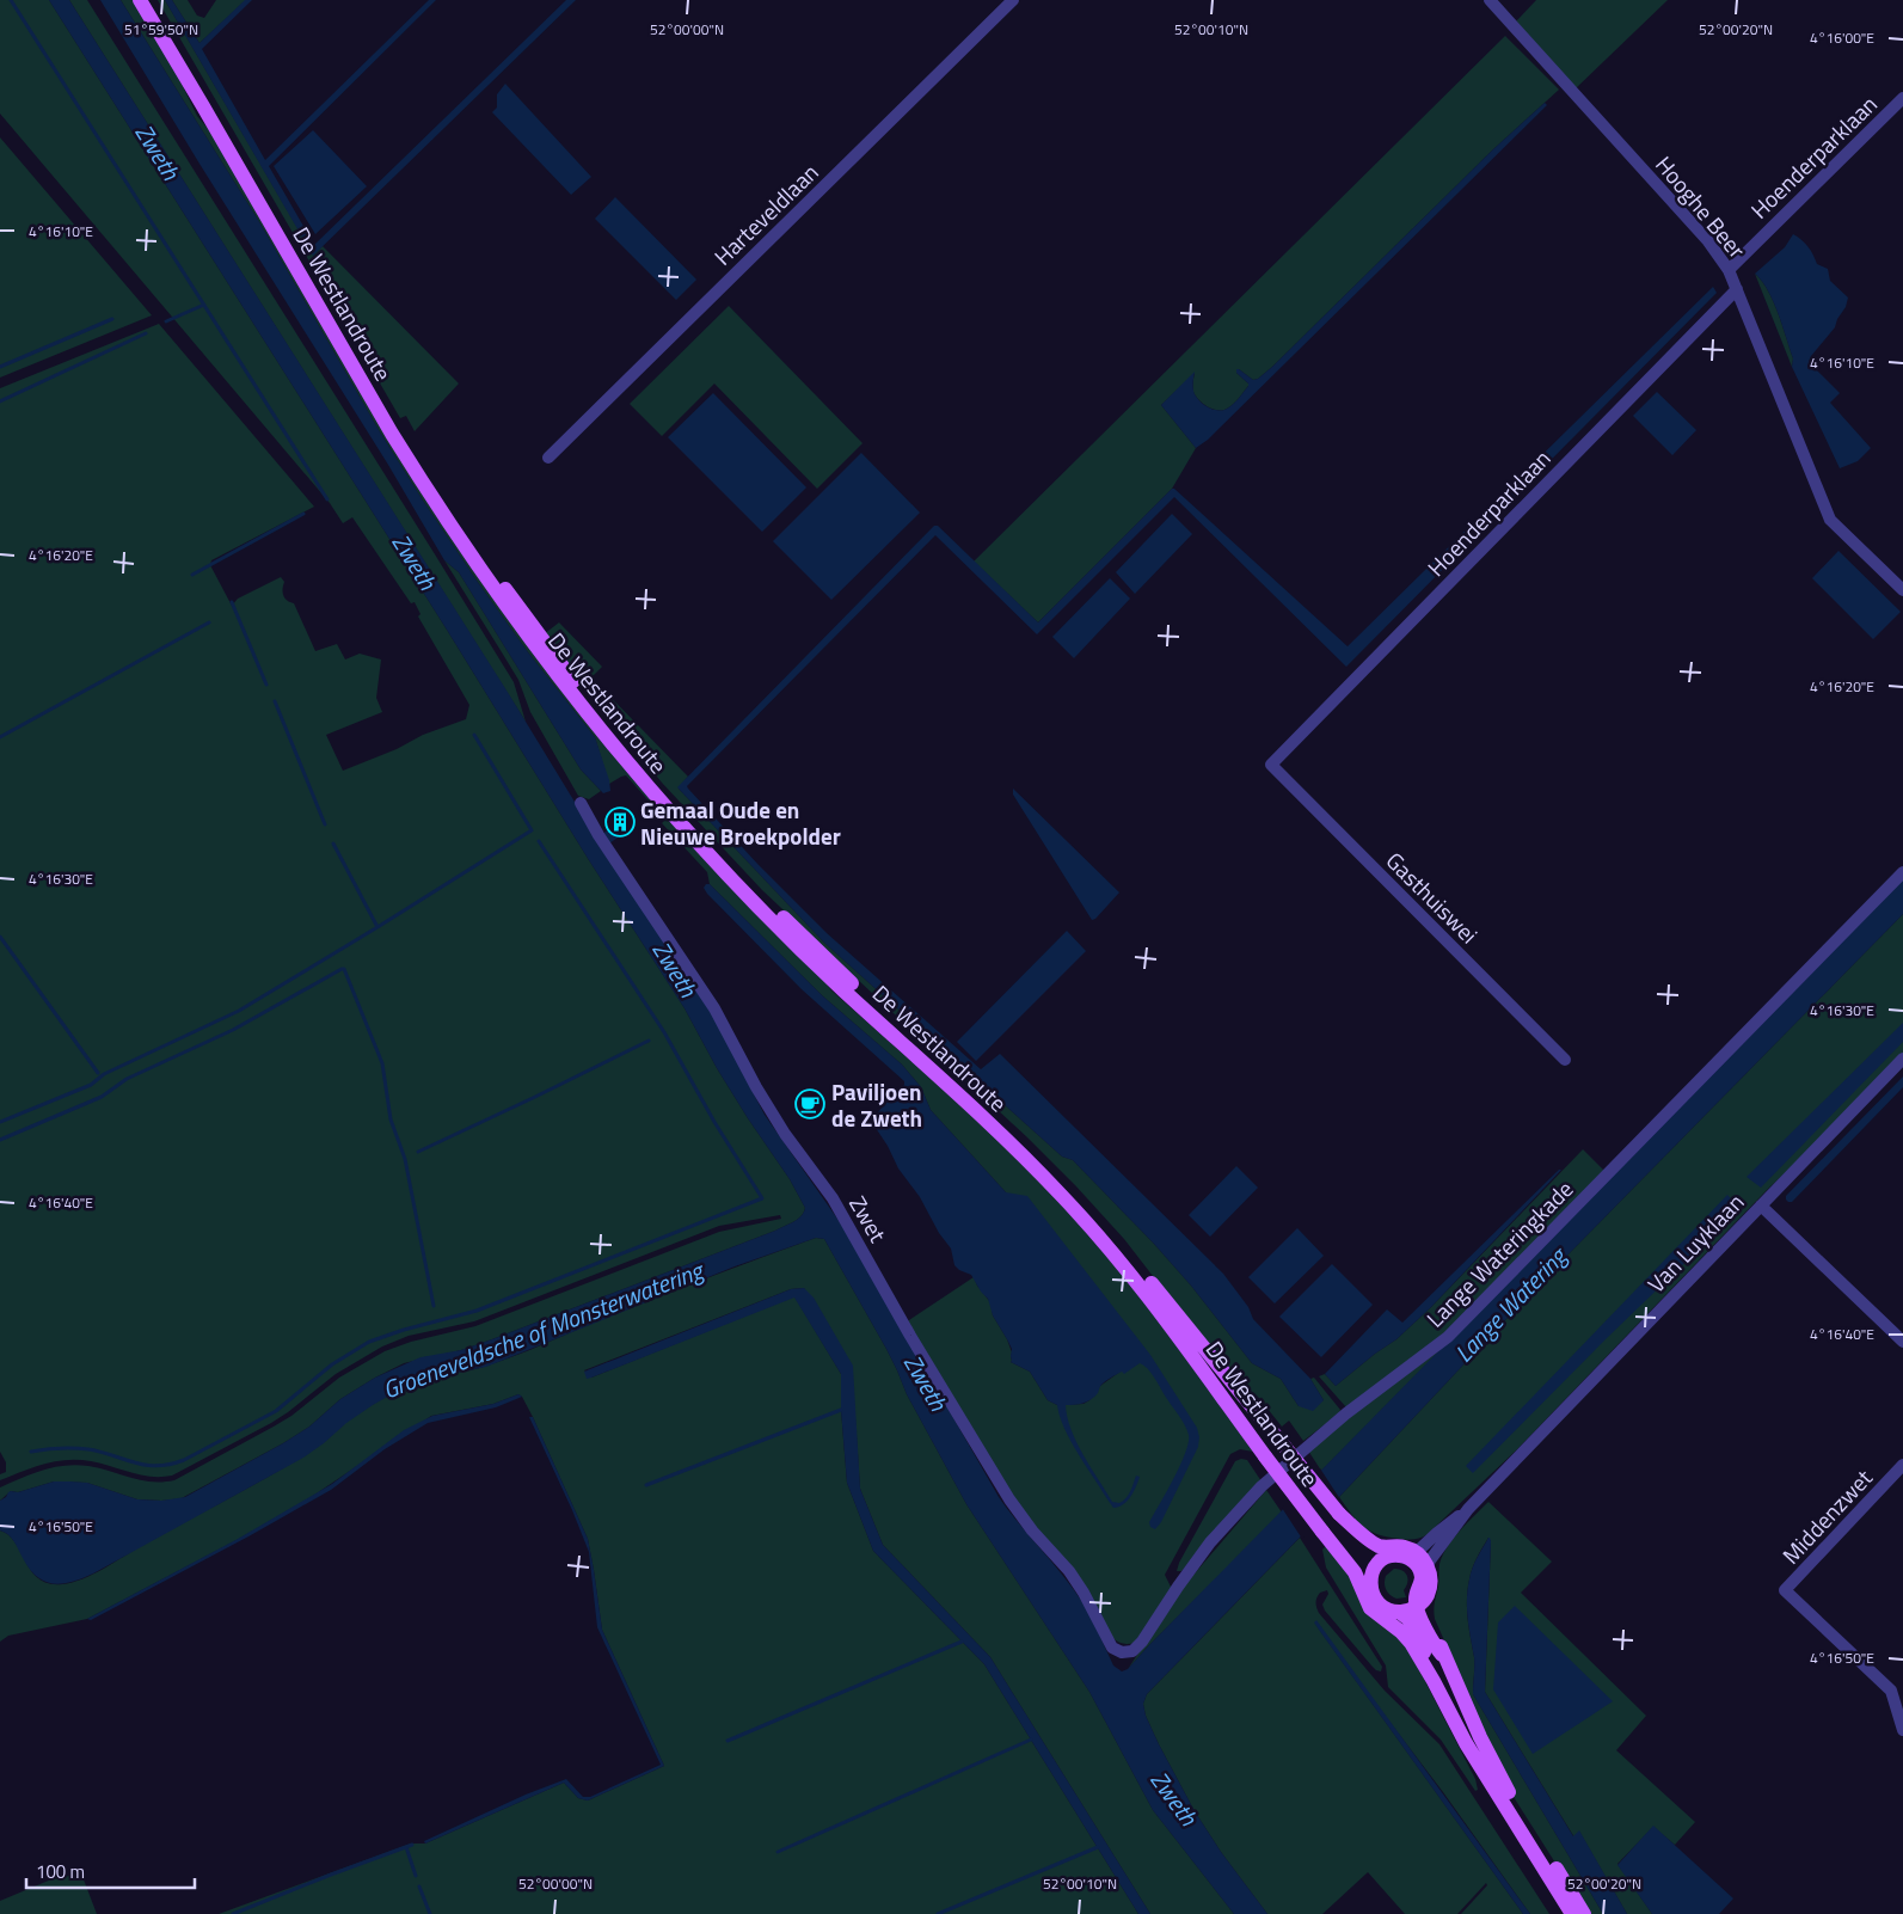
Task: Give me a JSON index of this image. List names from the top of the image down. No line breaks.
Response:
{"streets":{"main road":["De Westlandroute"],"street":["Hoenderparklaan","Hooghe Beer","Harteveldlaan","Gasthuiswei","Zwet","Van Luyklaan","Lange Wateringkade","Middenzwet"]},"crossings":[["Hoenderparklaan","Hooghe Beer"],["Hoenderparklaan","Gasthuiswei"],["Zwet","Lange Wateringkade"]],"water":["Zweth","Lange Watering","Groeneveldsche of Monsterwatering"],"places":{"building":["Gemaal Oude en Nieuwe Broekpolder"],"cafe":["Paviljoen de Zweth"]},"scale_bar":"100 m","coordinates":["51°59'50\"N","52°00'00\"N","52°00'10\"N","52°00'20\"N","4°16'00\"E","4°16'10\"E","4°16'20\"E","4°16'30\"E","4°16'40\"E","4°16'50\"E"]}
